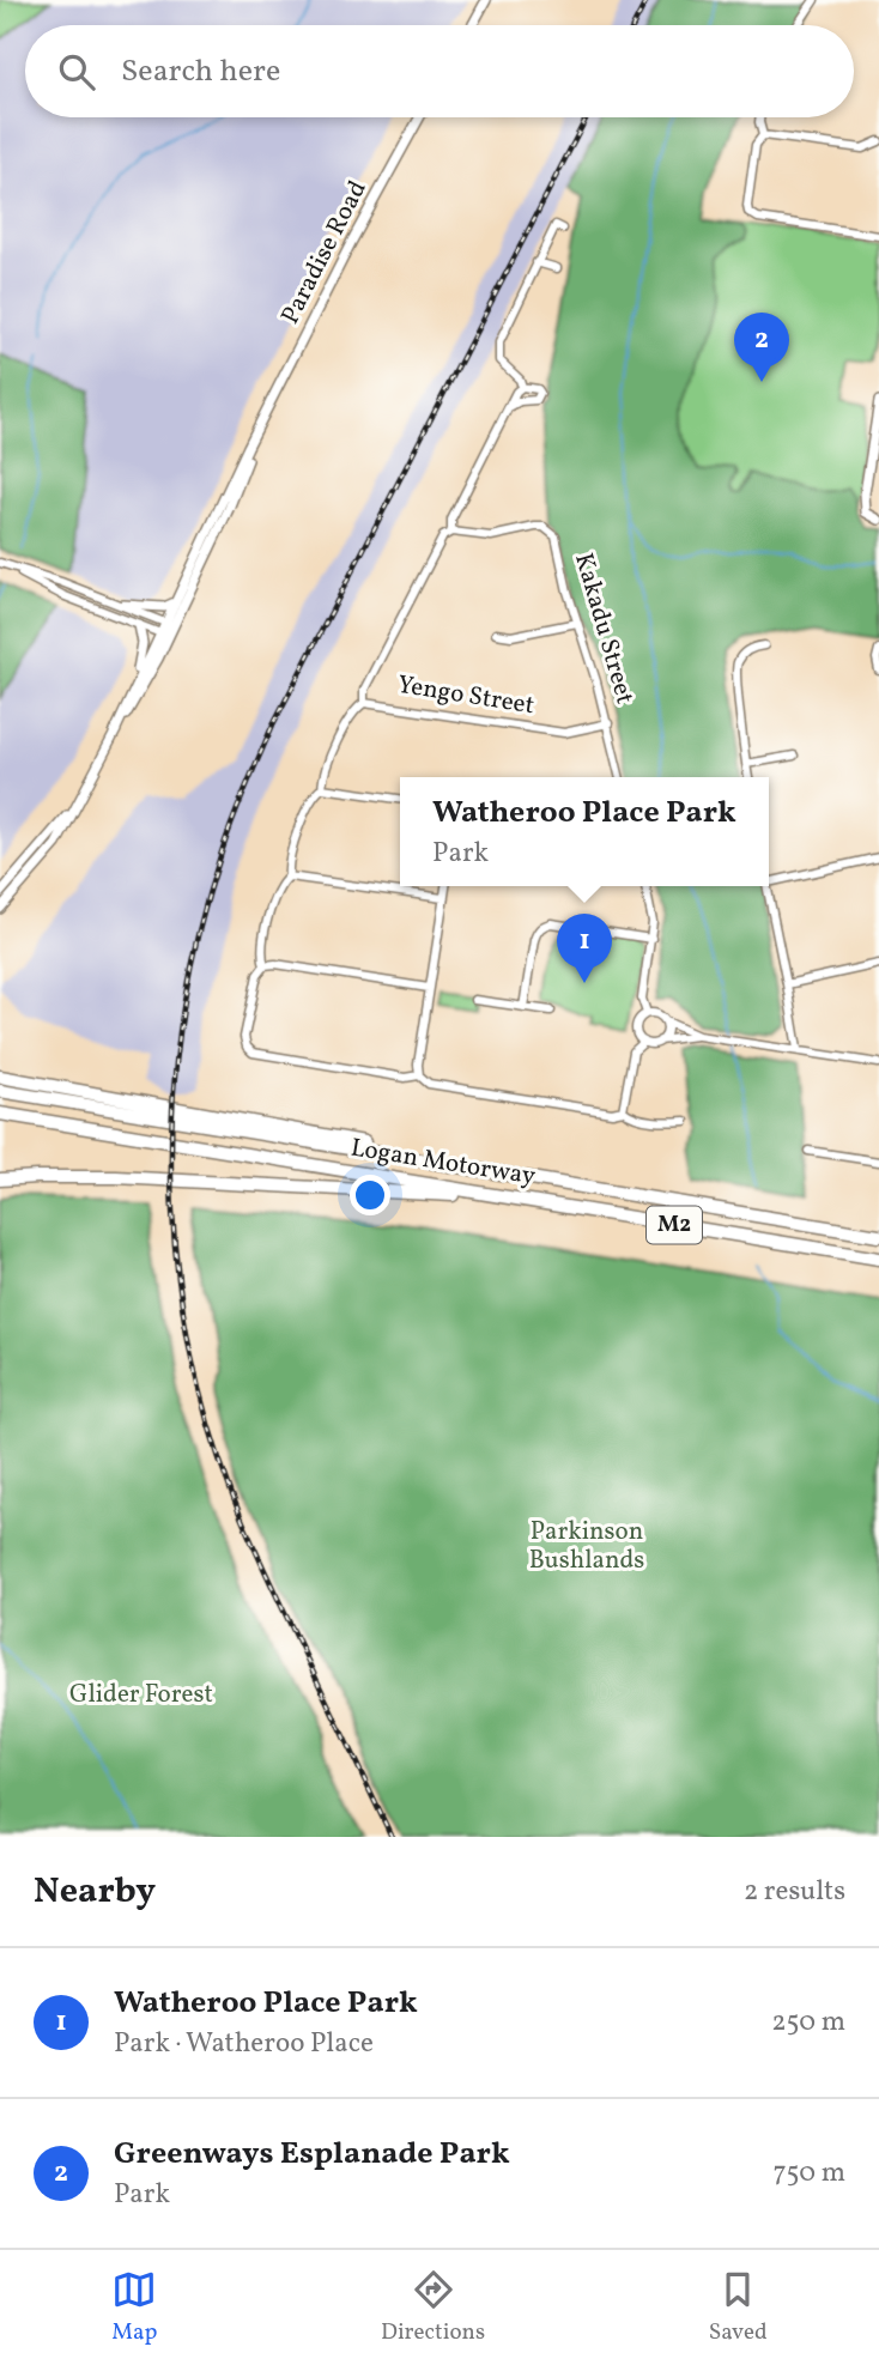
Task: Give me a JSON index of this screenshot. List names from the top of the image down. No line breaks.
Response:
{"streets":{"highway":["Logan Motorway","M2"],"street":["Paradise Road","Kakadu Street","Yengo Street"]},"crossings":[["Kakadu Street","Yengo Street"]],"parks":["Parkinson Bushlands","Glider Forest"],"page":{"search":"Search here","pins":["2","1"],"popup":["Watheroo Place Park","Park"],"heading":["Nearby","2 results"],"list":[{"mark":"1","name":"Watheroo Place Park","note":"Park · Watheroo Place","value":"250 m"},{"mark":"2","name":"Greenways Esplanade Park","note":"Park","value":"750 m"}],"nav":["Map","Directions","Saved"]}}
